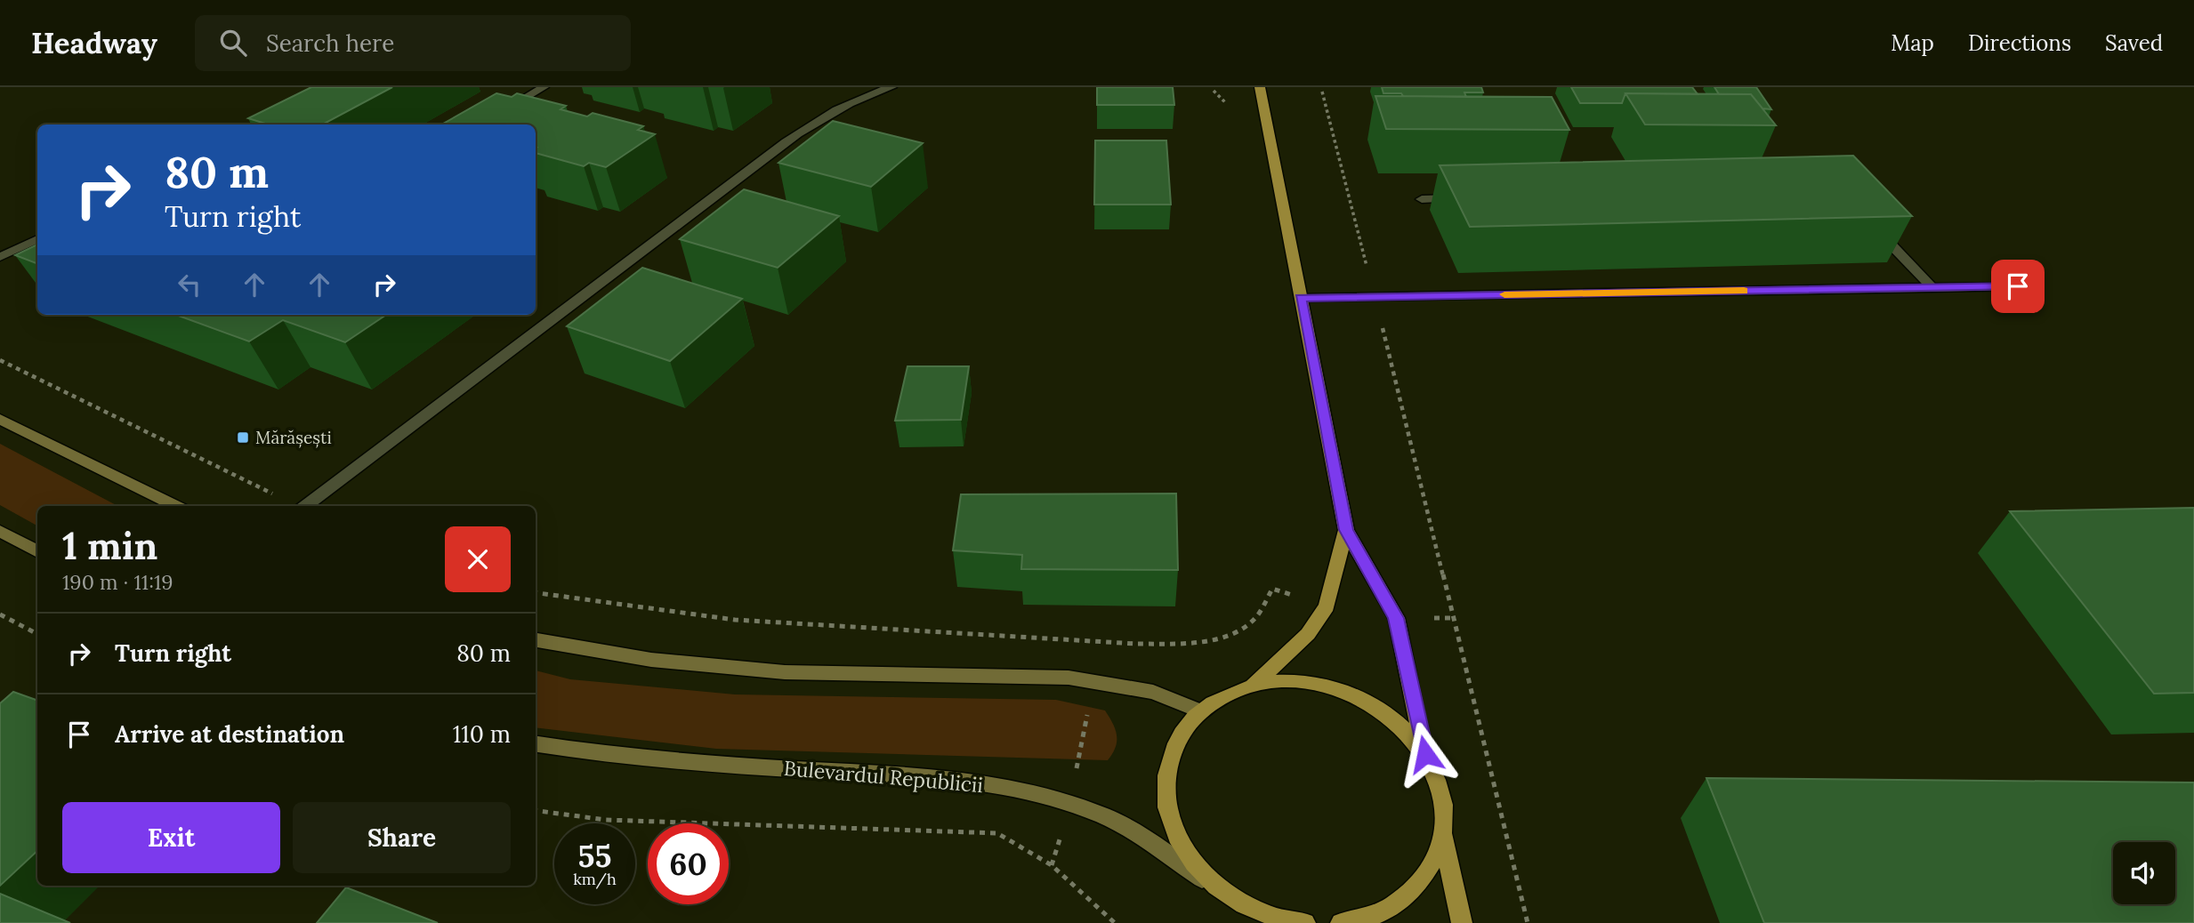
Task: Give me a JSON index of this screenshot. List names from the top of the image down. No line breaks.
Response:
{"streets":{"street":["Bulevardul Republicii"]},"places":{"transit":["Mărășești"]},"page":{"header":"Headway","search":"Search here","nav":["Map","Directions","Saved"],"turn":["80 m","Turn right"],"heading":["1 min","190 m · 11:19"],"list":[{"name":"Turn right","value":"80 m"},{"name":"Arrive at destination","value":"110 m"}],"buttons":["Exit","Share"],"speed":"55 km/h","limit":"60"}}
